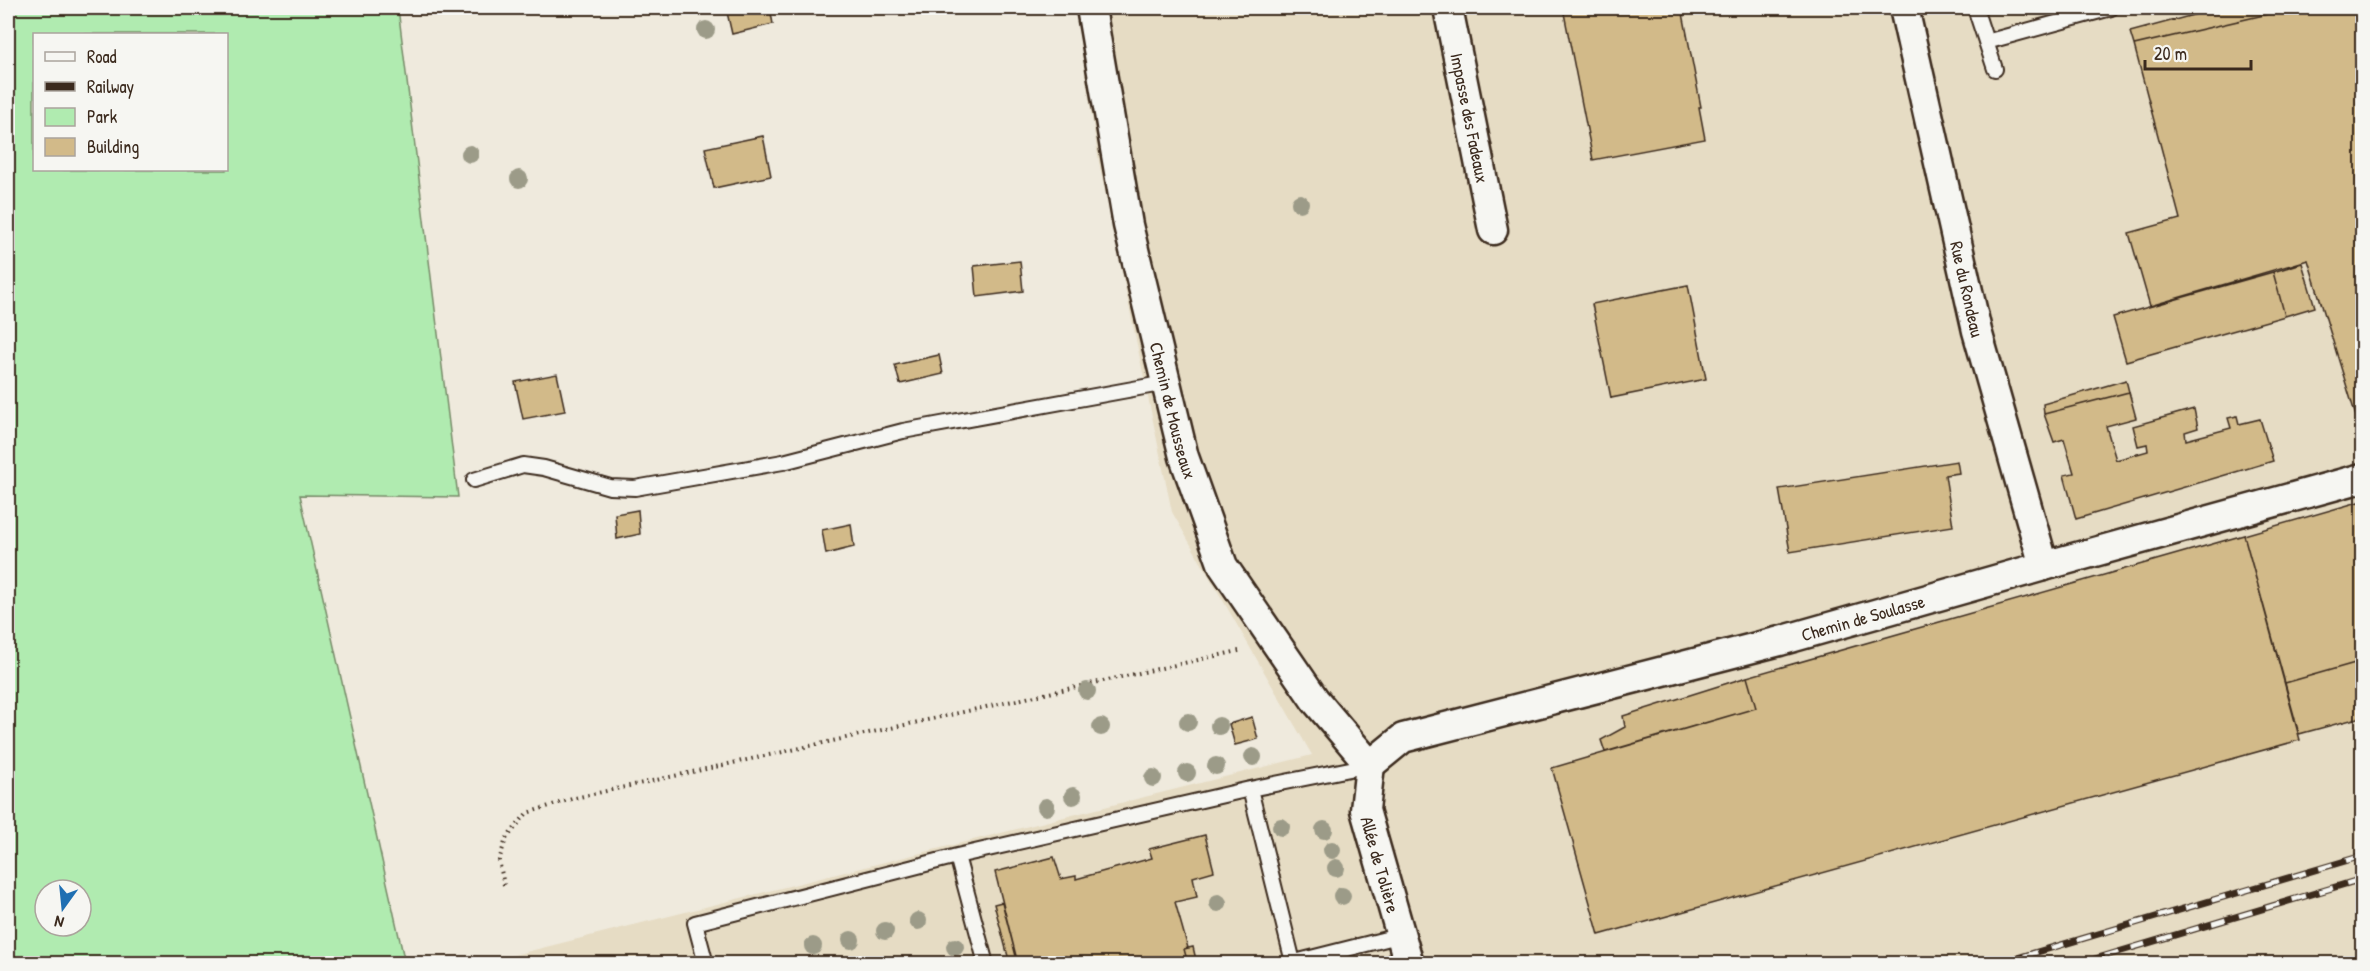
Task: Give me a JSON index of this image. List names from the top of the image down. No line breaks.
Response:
{"streets":{"street":["Impasse des Fadeaux","Rue du Rondeau","Chemin de Mousseaux","Chemin de Soulasse","Allée de Tolière"]},"crossings":[["Rue du Rondeau","Chemin de Soulasse"],["Chemin de Mousseaux","Chemin de Soulasse"],["Chemin de Mousseaux","Allée de Tolière"],["Chemin de Soulasse","Allée de Tolière"]],"legend":["Road","Railway","Park","Building"],"scale_bar":"20 m","north":"bottom"}
